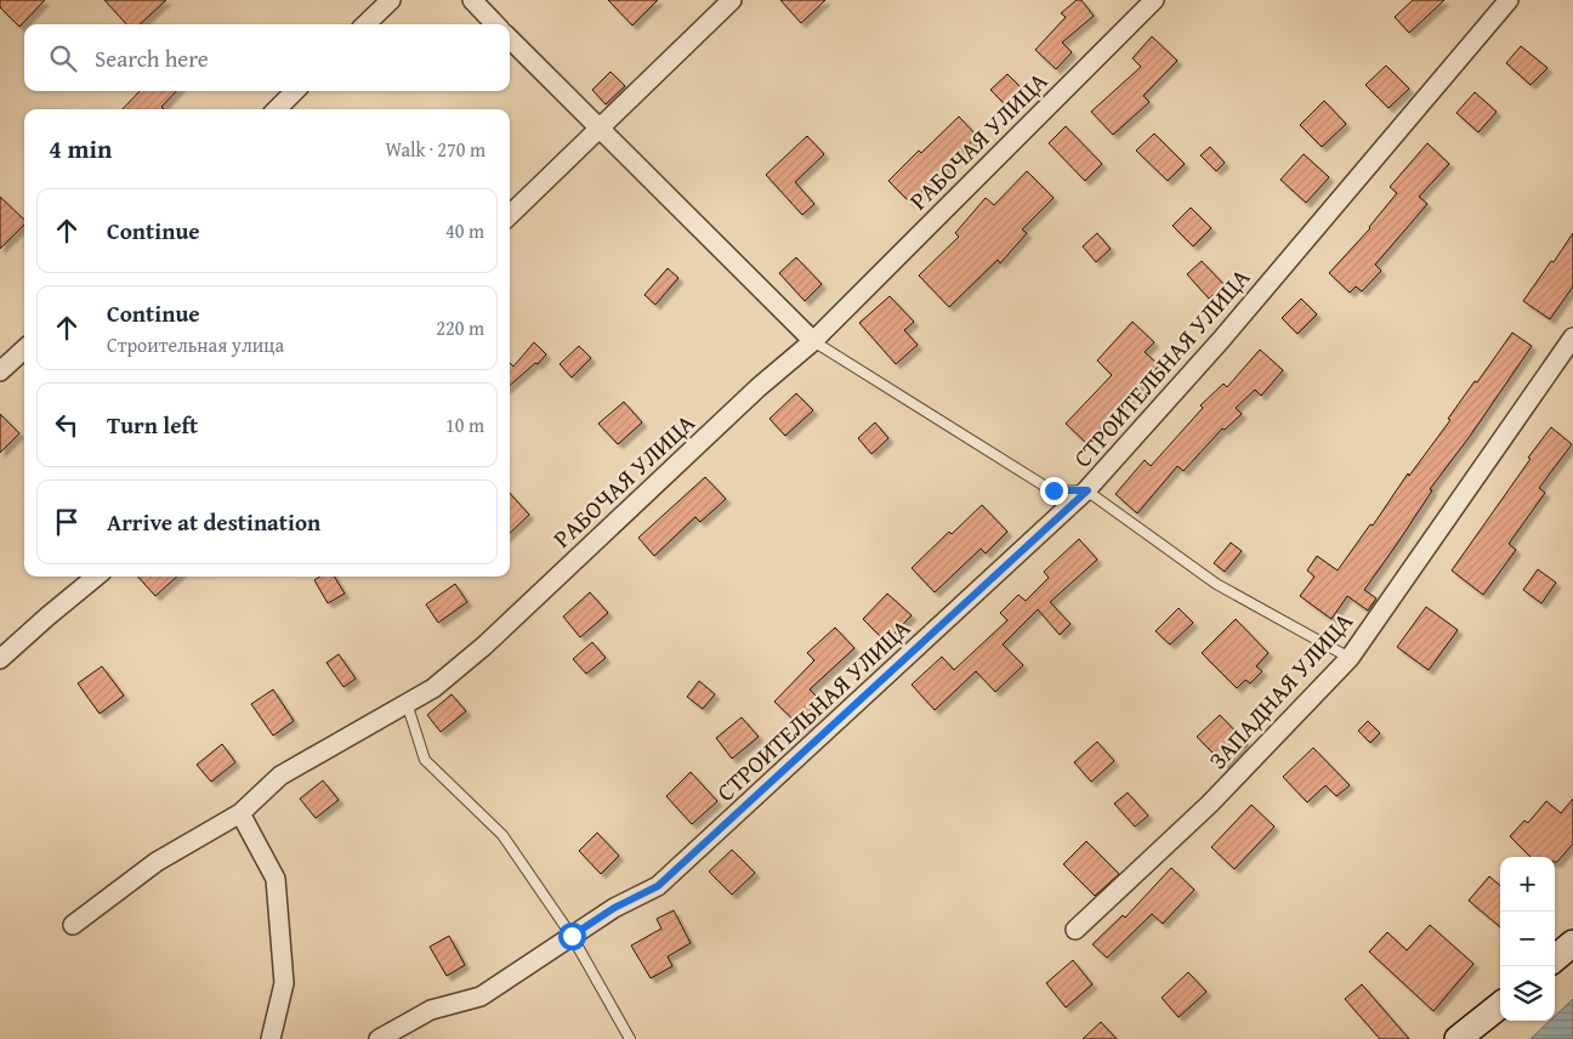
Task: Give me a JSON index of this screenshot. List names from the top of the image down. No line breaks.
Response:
{"streets":{"street":["РАБОЧАЯ УЛИЦА","СТРОИТЕЛЬНАЯ УЛИЦА","ЗАПАДНАЯ УЛИЦА"]},"page":{"search":"Search here","heading":["4 min","Walk · 270 m"],"list":[["Continue","40 m"],["Continue","Строительная улица","220 m"],["Turn left","10 m"],"Arrive at destination"],"map_buttons":["+","−"]}}
